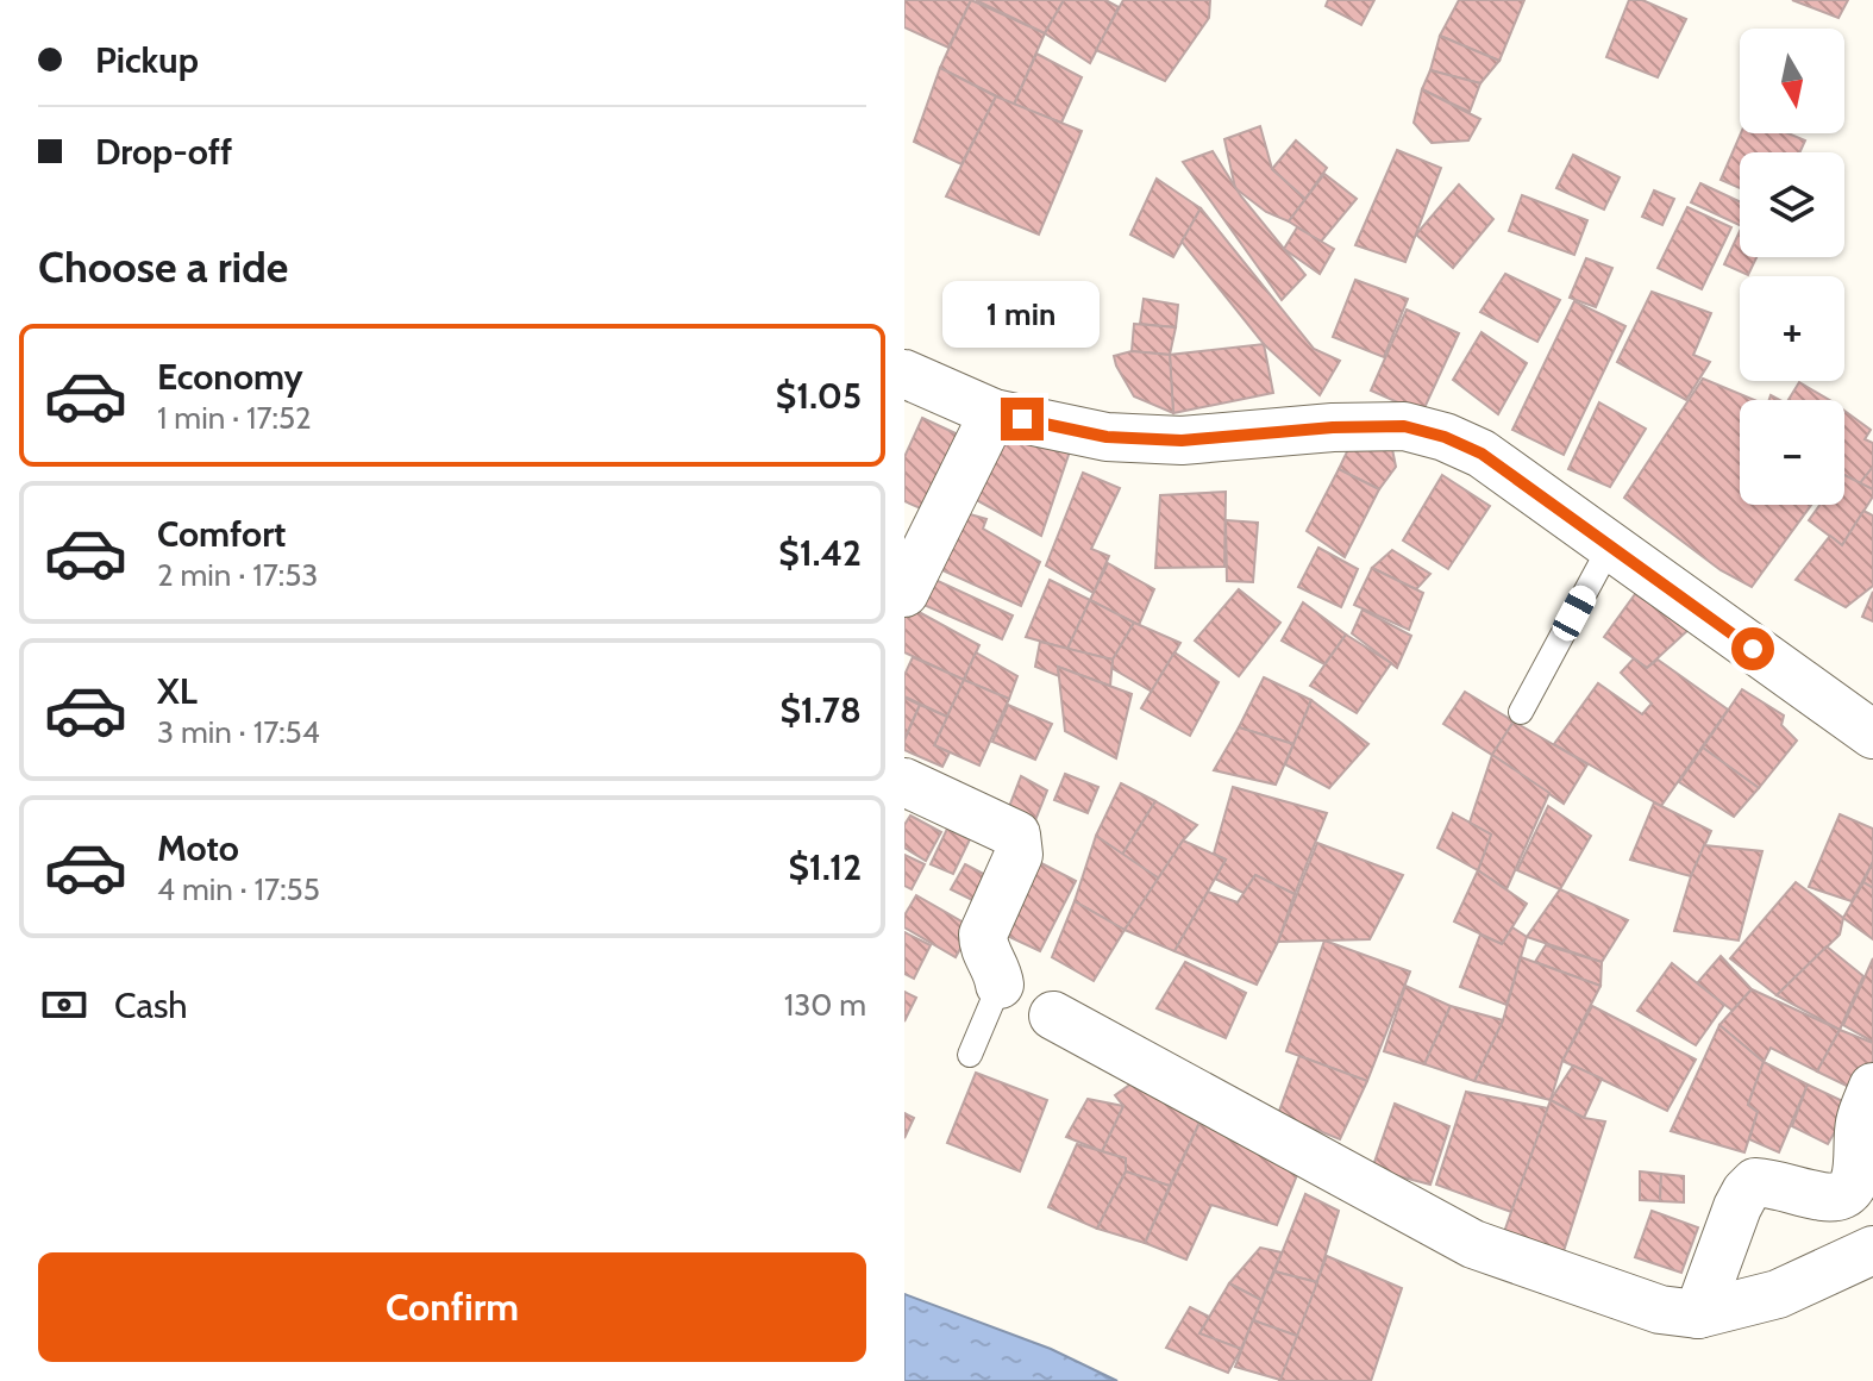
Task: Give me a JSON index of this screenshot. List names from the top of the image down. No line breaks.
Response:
{"north":"bottom","page":{"banner":["Pickup","Drop-off"],"map_buttons":["+","−"],"heading":"Choose a ride","bubble":"1 min","list":[{"name":"Economy","note":"1 min · 17:52","value":"$1.05"},{"name":"Comfort","note":"2 min · 17:53","value":"$1.42"},{"name":"XL","note":"3 min · 17:54","value":"$1.78"},{"name":"Moto","note":"4 min · 17:55","value":"$1.12"}],"pay":["Cash","130 m"],"buttons":"Confirm"}}
